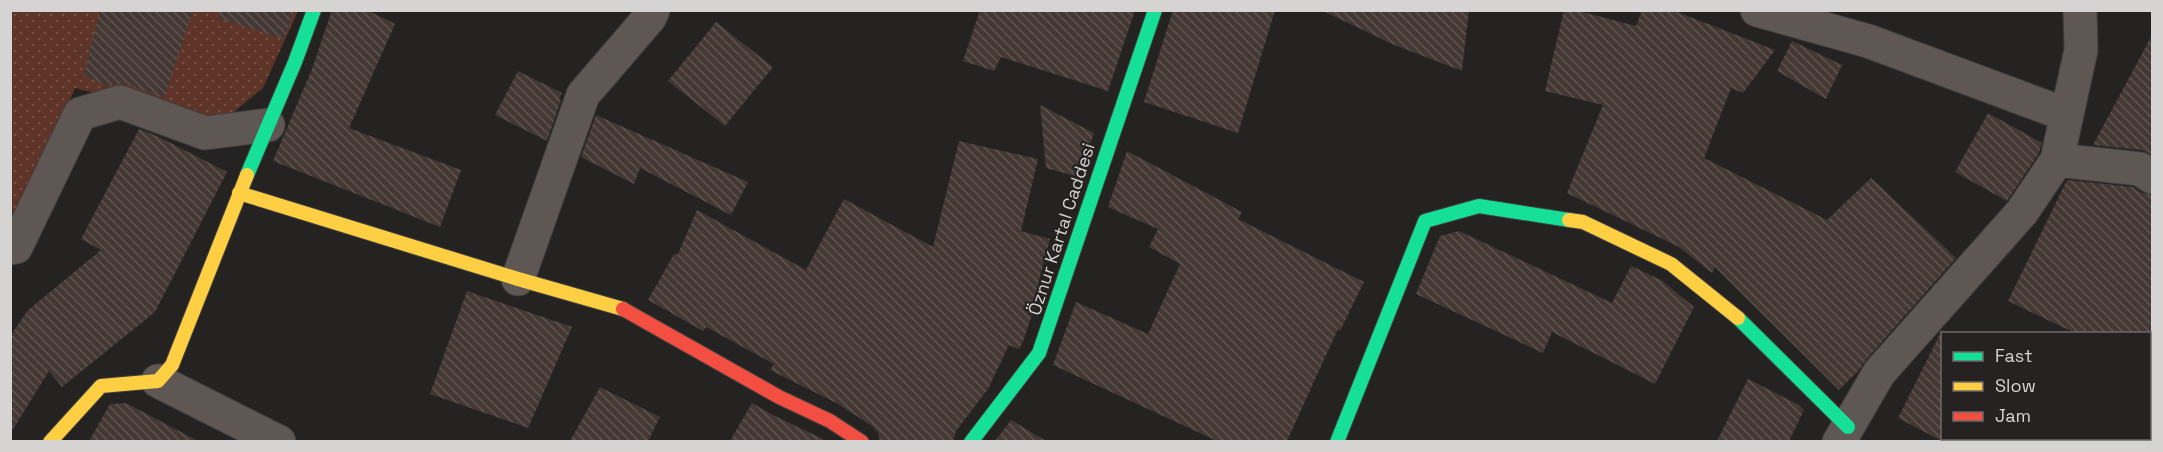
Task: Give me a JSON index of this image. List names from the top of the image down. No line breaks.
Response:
{"streets":{"street":["Öznur Kartal Caddesi"]},"legend":["Fast","Slow","Jam"]}
